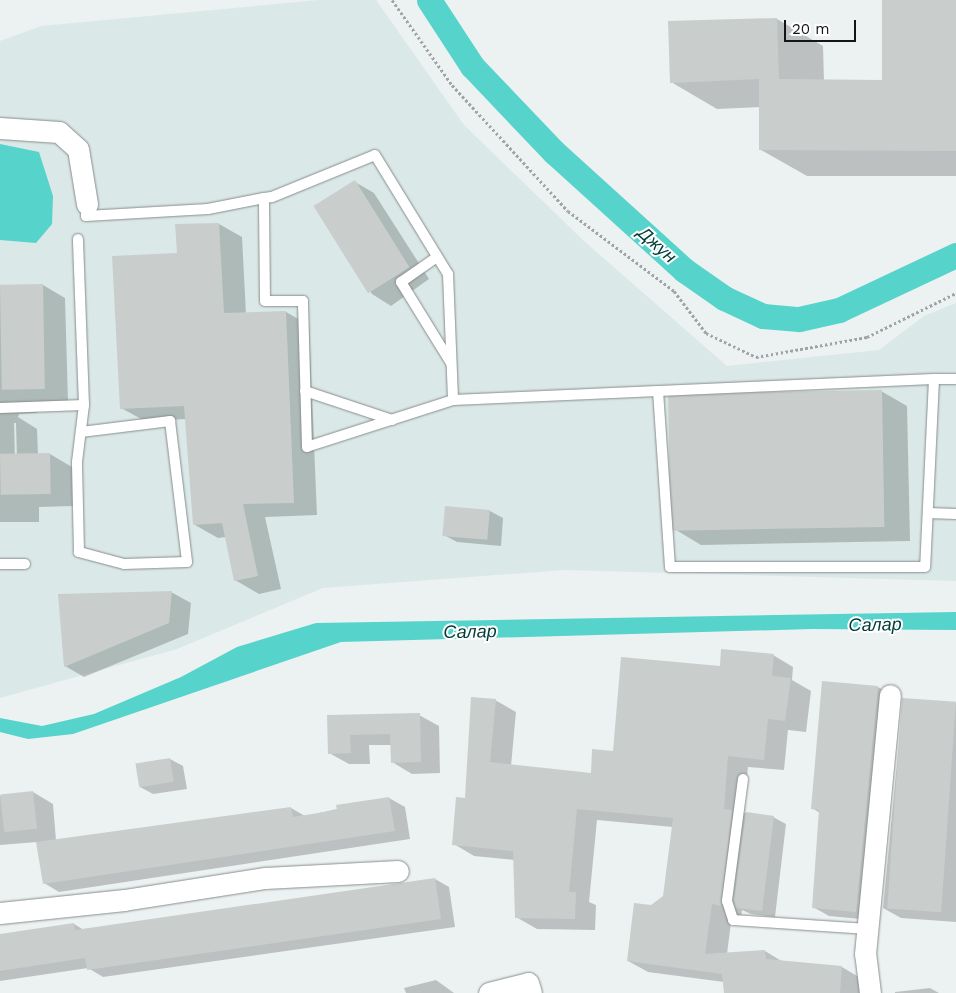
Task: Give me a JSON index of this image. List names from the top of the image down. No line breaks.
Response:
{"water":["Джун","Салар"],"scale_bar":"20 m"}
